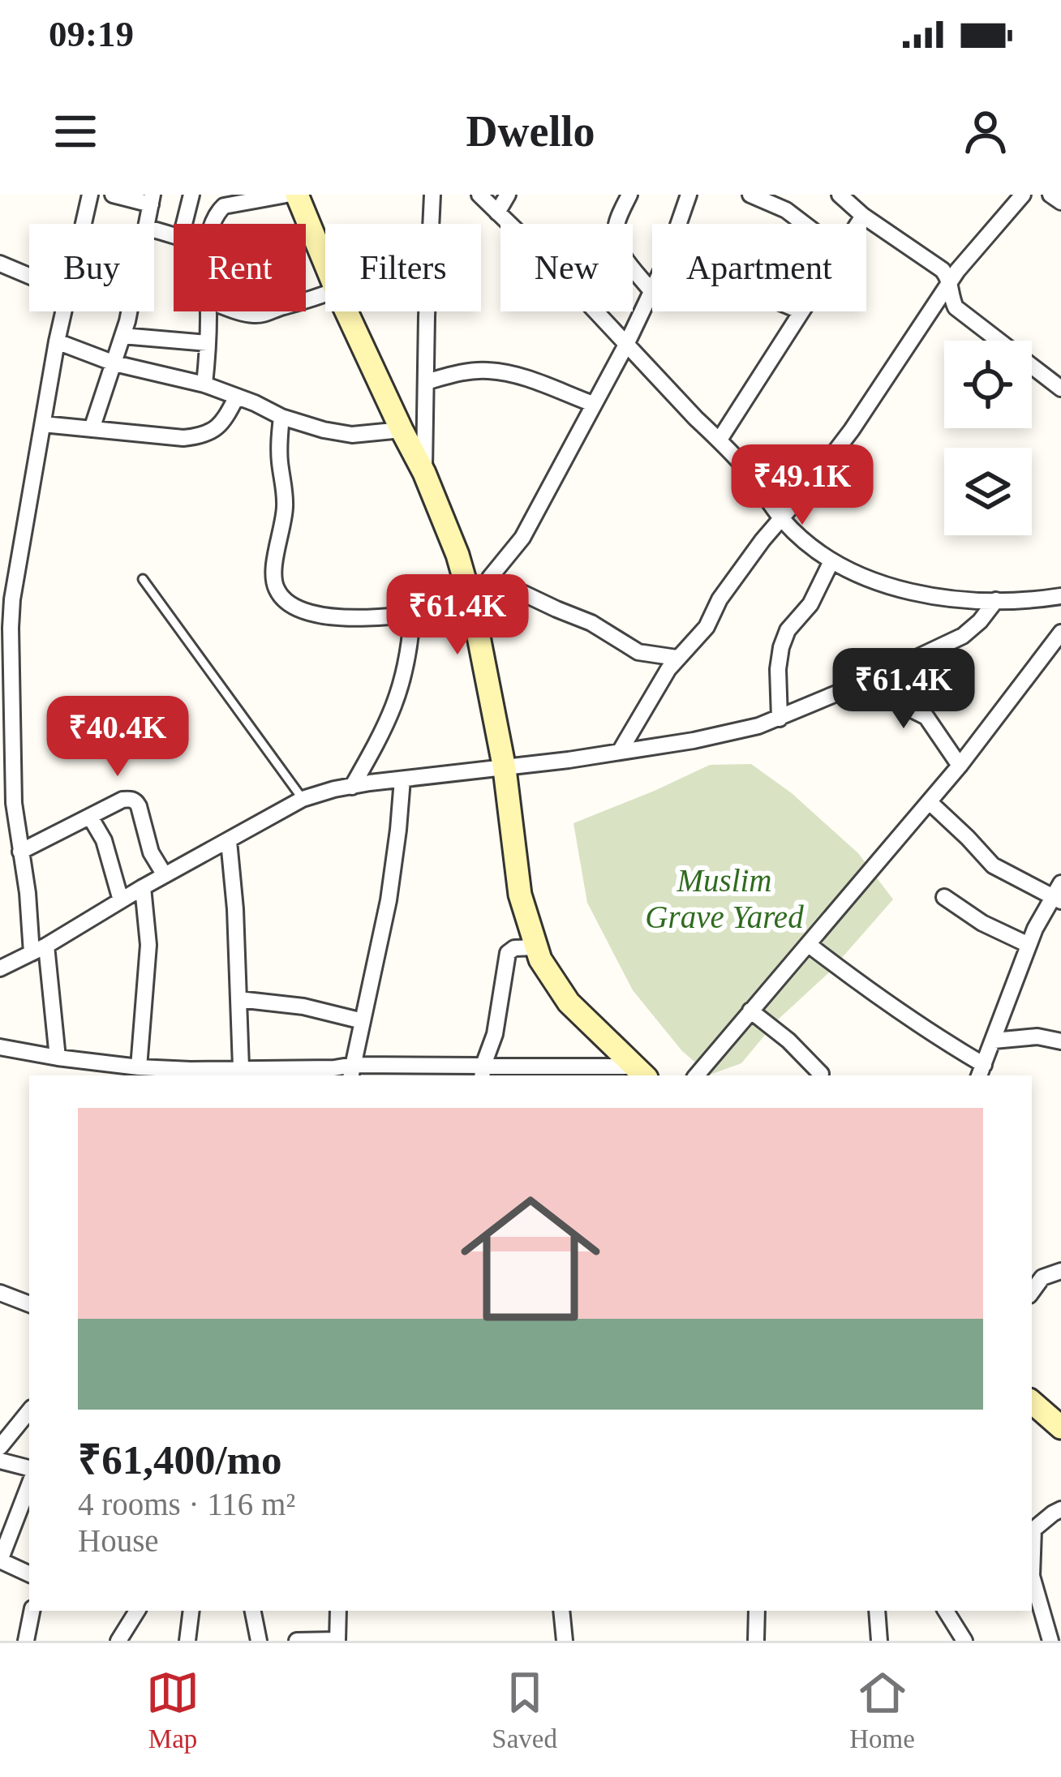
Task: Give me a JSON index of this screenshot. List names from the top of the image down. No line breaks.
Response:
{"parks":["Muslim Grave Yared"],"page":{"status":"09:19","header":"Dwello","chip":["Buy","Rent","Filters","New","Apartment"],"price":["₹49.1K","₹61.4K","₹61.4K","₹40.4K"],"list":[{"name":"₹61,400/mo","note":"4 rooms · 116 m² · House"}],"tabs":["Map","Saved","Home"]}}
